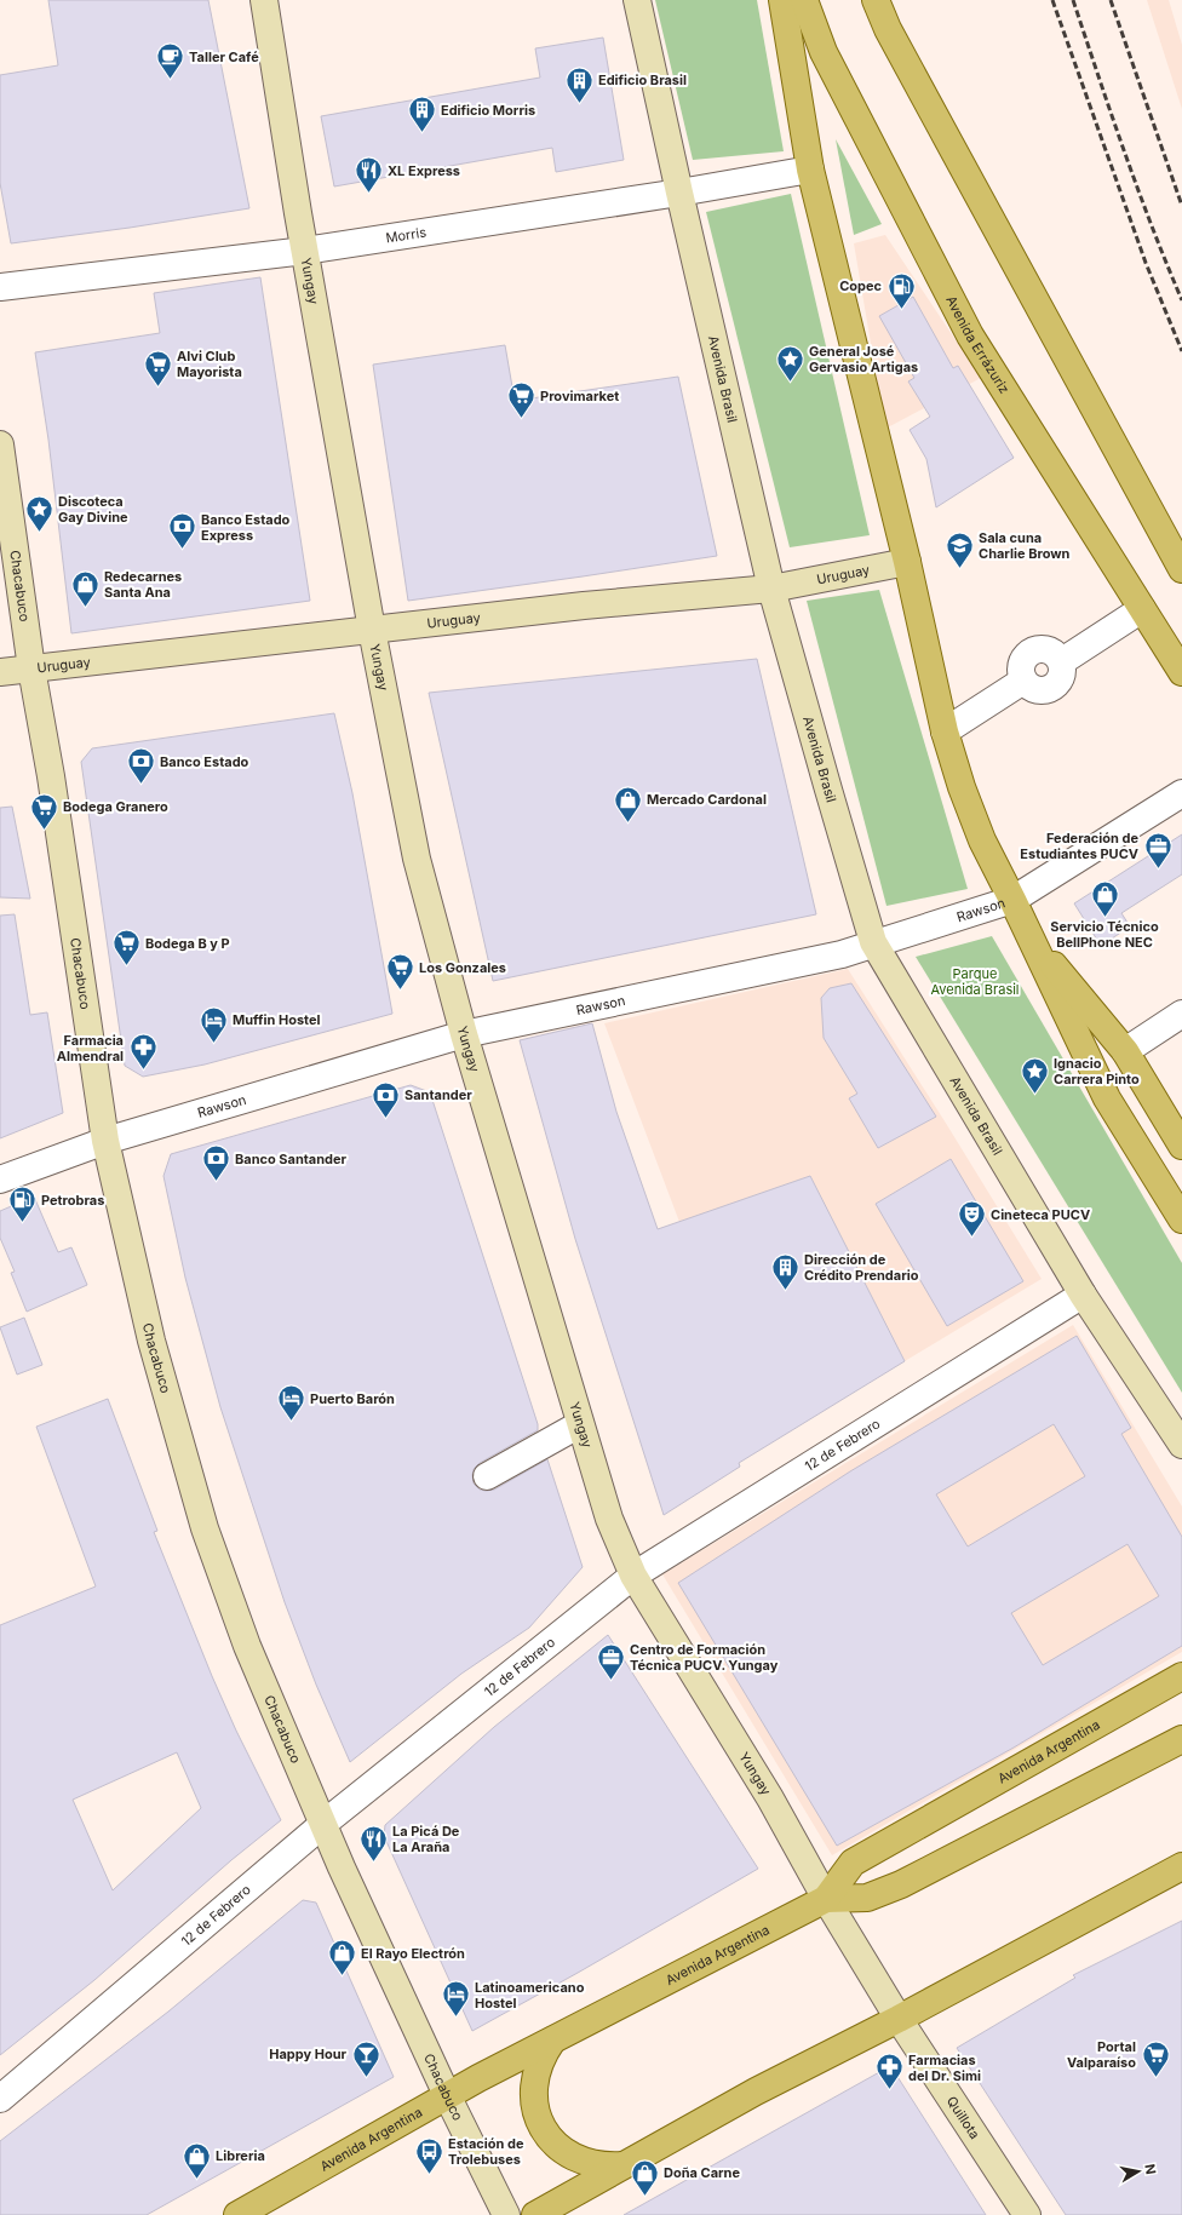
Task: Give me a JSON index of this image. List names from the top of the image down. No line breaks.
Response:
{"streets":{"main road":["Avenida Errázuriz","Avenida Argentina"],"street":["Morris","Yungay","Avenida Brasil","Uruguay","Chacabuco","Rawson","12 de Febrero","Quillota"]},"crossings":[["Morris","Yungay"],["Morris","Avenida Brasil"],["Yungay","Uruguay"],["Yungay","Rawson"],["Yungay","12 de Febrero"],["Yungay","Avenida Argentina"],["Yungay","Quillota"],["Avenida Brasil","Uruguay"],["Avenida Brasil","Rawson"],["Avenida Brasil","12 de Febrero"],["Uruguay","Chacabuco"],["Chacabuco","Rawson"],["Chacabuco","12 de Febrero"],["Chacabuco","Avenida Argentina"]],"parks":["Parque Avenida Brasil"],"places":{"cafe":["Taller Café"],"building":["Edificio Brasil","Edificio Morris","Dirección de Crédito Prendario"],"restaurant":["XL Express","La Picá De La Araña"],"fuel station":["Copec","Petrobras"],"place":["General José Gervasio Artigas","Discoteca Gay Divine","Ignacio Carrera Pinto"],"supermarket":["Alvi Club Mayorista","Provimarket","Bodega Granero","Bodega B y P","Los Gonzales","Portal Valparaíso"],"bank":["Banco Estado Express","Banco Estado","Santander","Banco Santander"],"school or university":["Sala cuna Charlie Brown"],"shop":["Redecarnes Santa Ana","Mercado Cardonal","Servicio Técnico BellPhone NEC","El Rayo Electrón","Libreria","Doña Carne"],"office":["Federación de Estudiantes PUCV","Centro de Formación Técnica PUCV. Yungay"],"hotel":["Muffin Hostel","Puerto Barón","Latinoamericano Hostel"],"pharmacy":["Farmacia Almendral","Farmacias del Dr. Simi"],"theatre":["Cineteca PUCV"],"bar":["Happy Hour"],"bus stop":["Estación de Trolebuses"]},"north":"right"}
